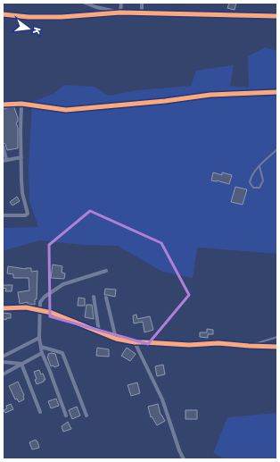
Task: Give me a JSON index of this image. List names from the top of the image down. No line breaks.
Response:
{"north":"right"}
